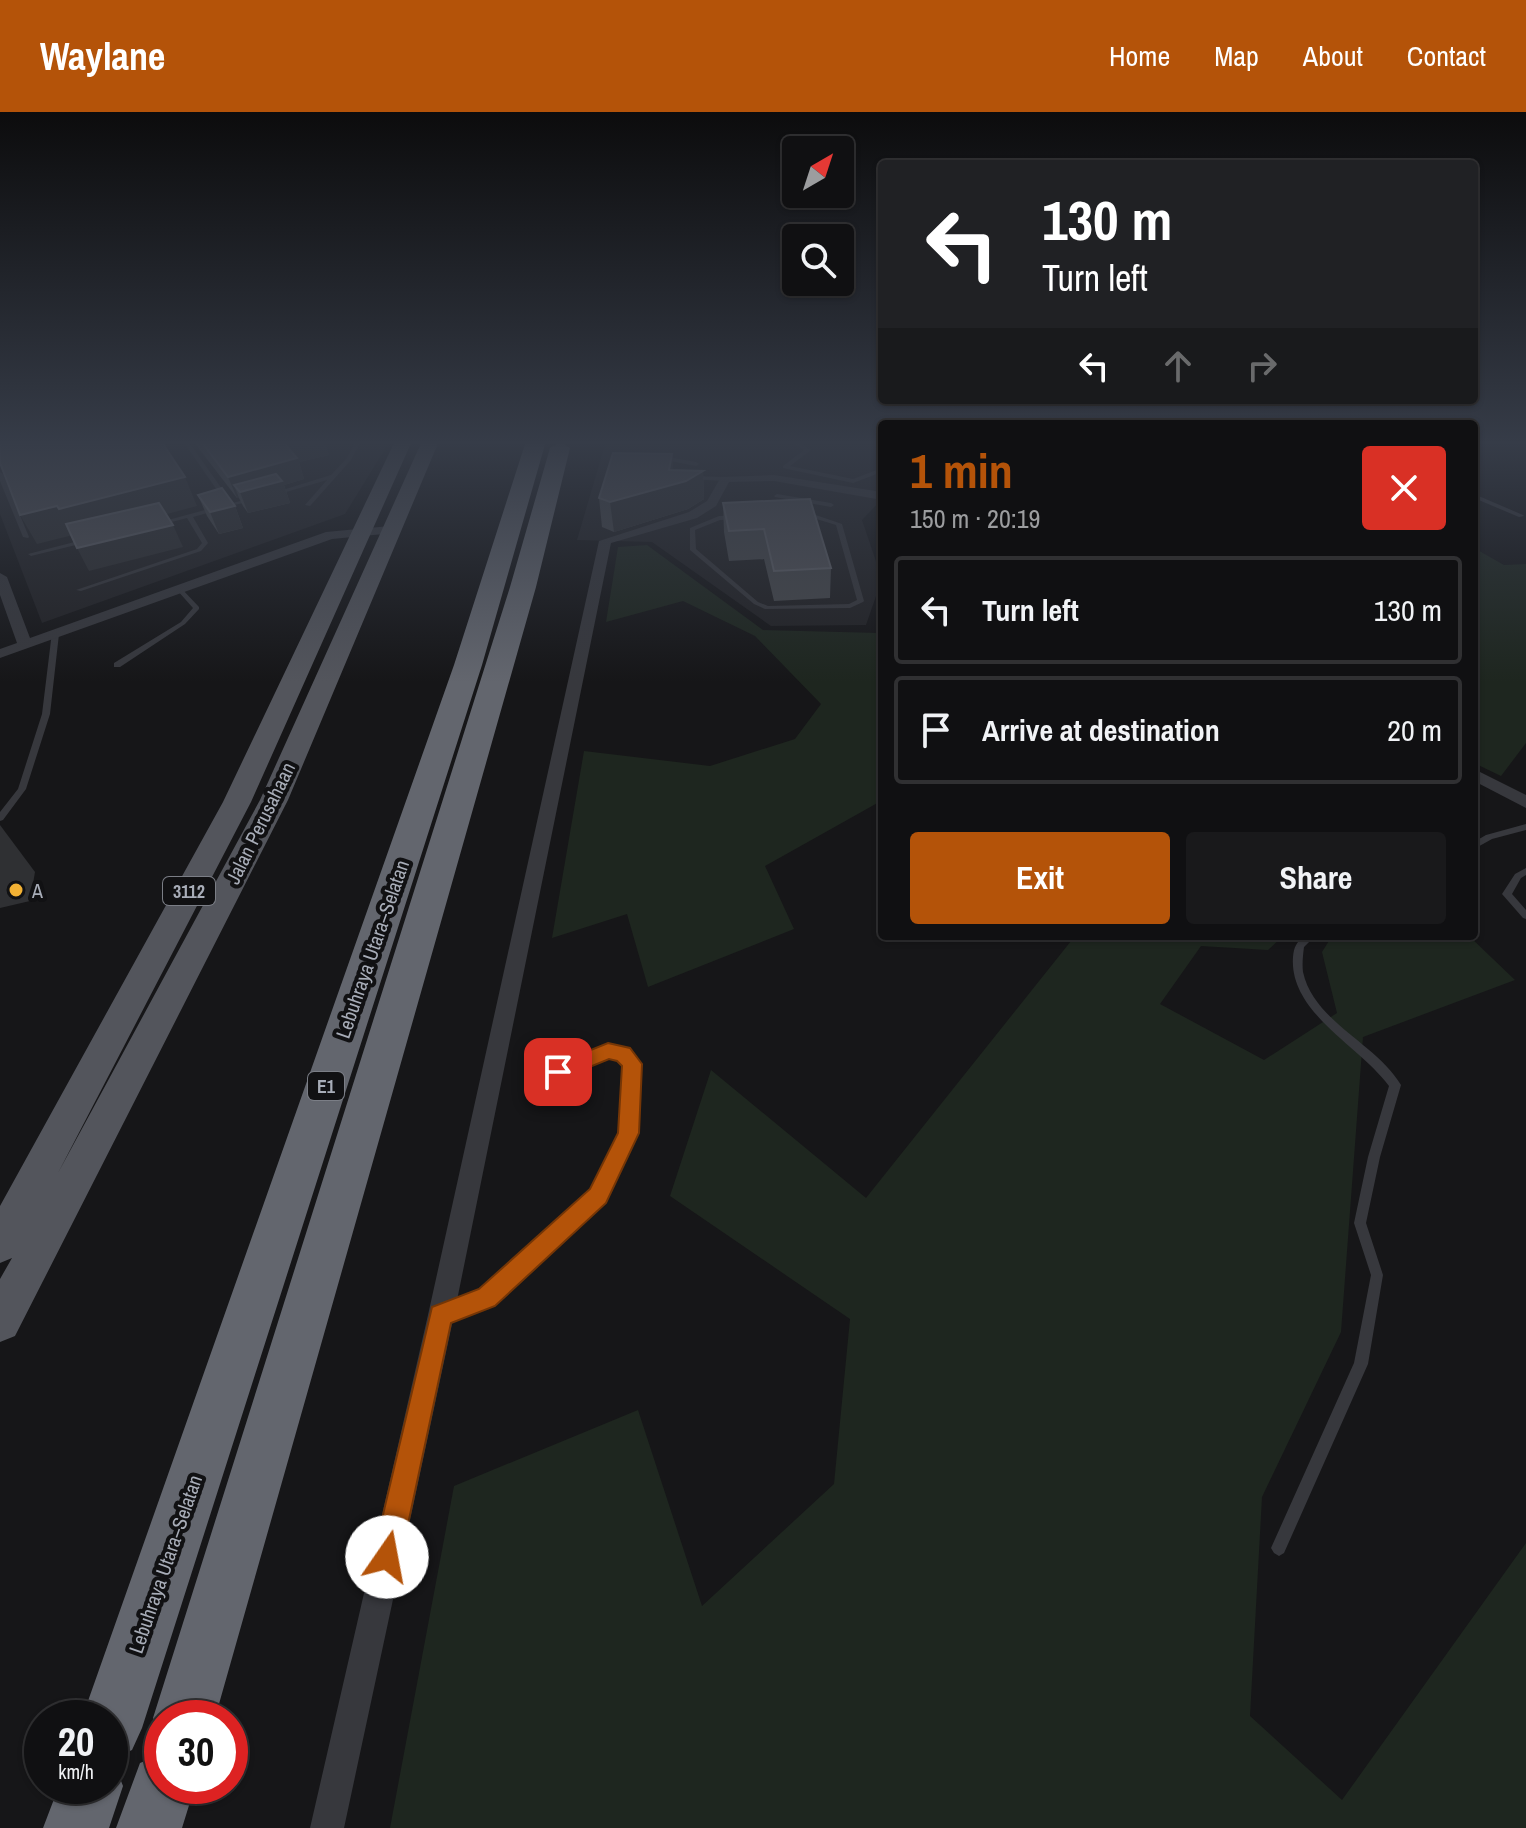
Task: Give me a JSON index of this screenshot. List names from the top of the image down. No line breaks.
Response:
{"streets":{"highway":["Lebuhraya Utara–Selatan","E1"],"main road":["Jalan Perusahaan","3112"]},"places":["A"],"north":"top right","page":{"header":"Waylane","nav":["Home","Map","About","Contact"],"turn":["130 m","Turn left"],"heading":["1 min","150 m · 20:19"],"list":[{"name":"Turn left","value":"130 m"},{"name":"Arrive at destination","value":"20 m"}],"buttons":["Exit","Share"],"speed":"20 km/h","limit":"30"}}
